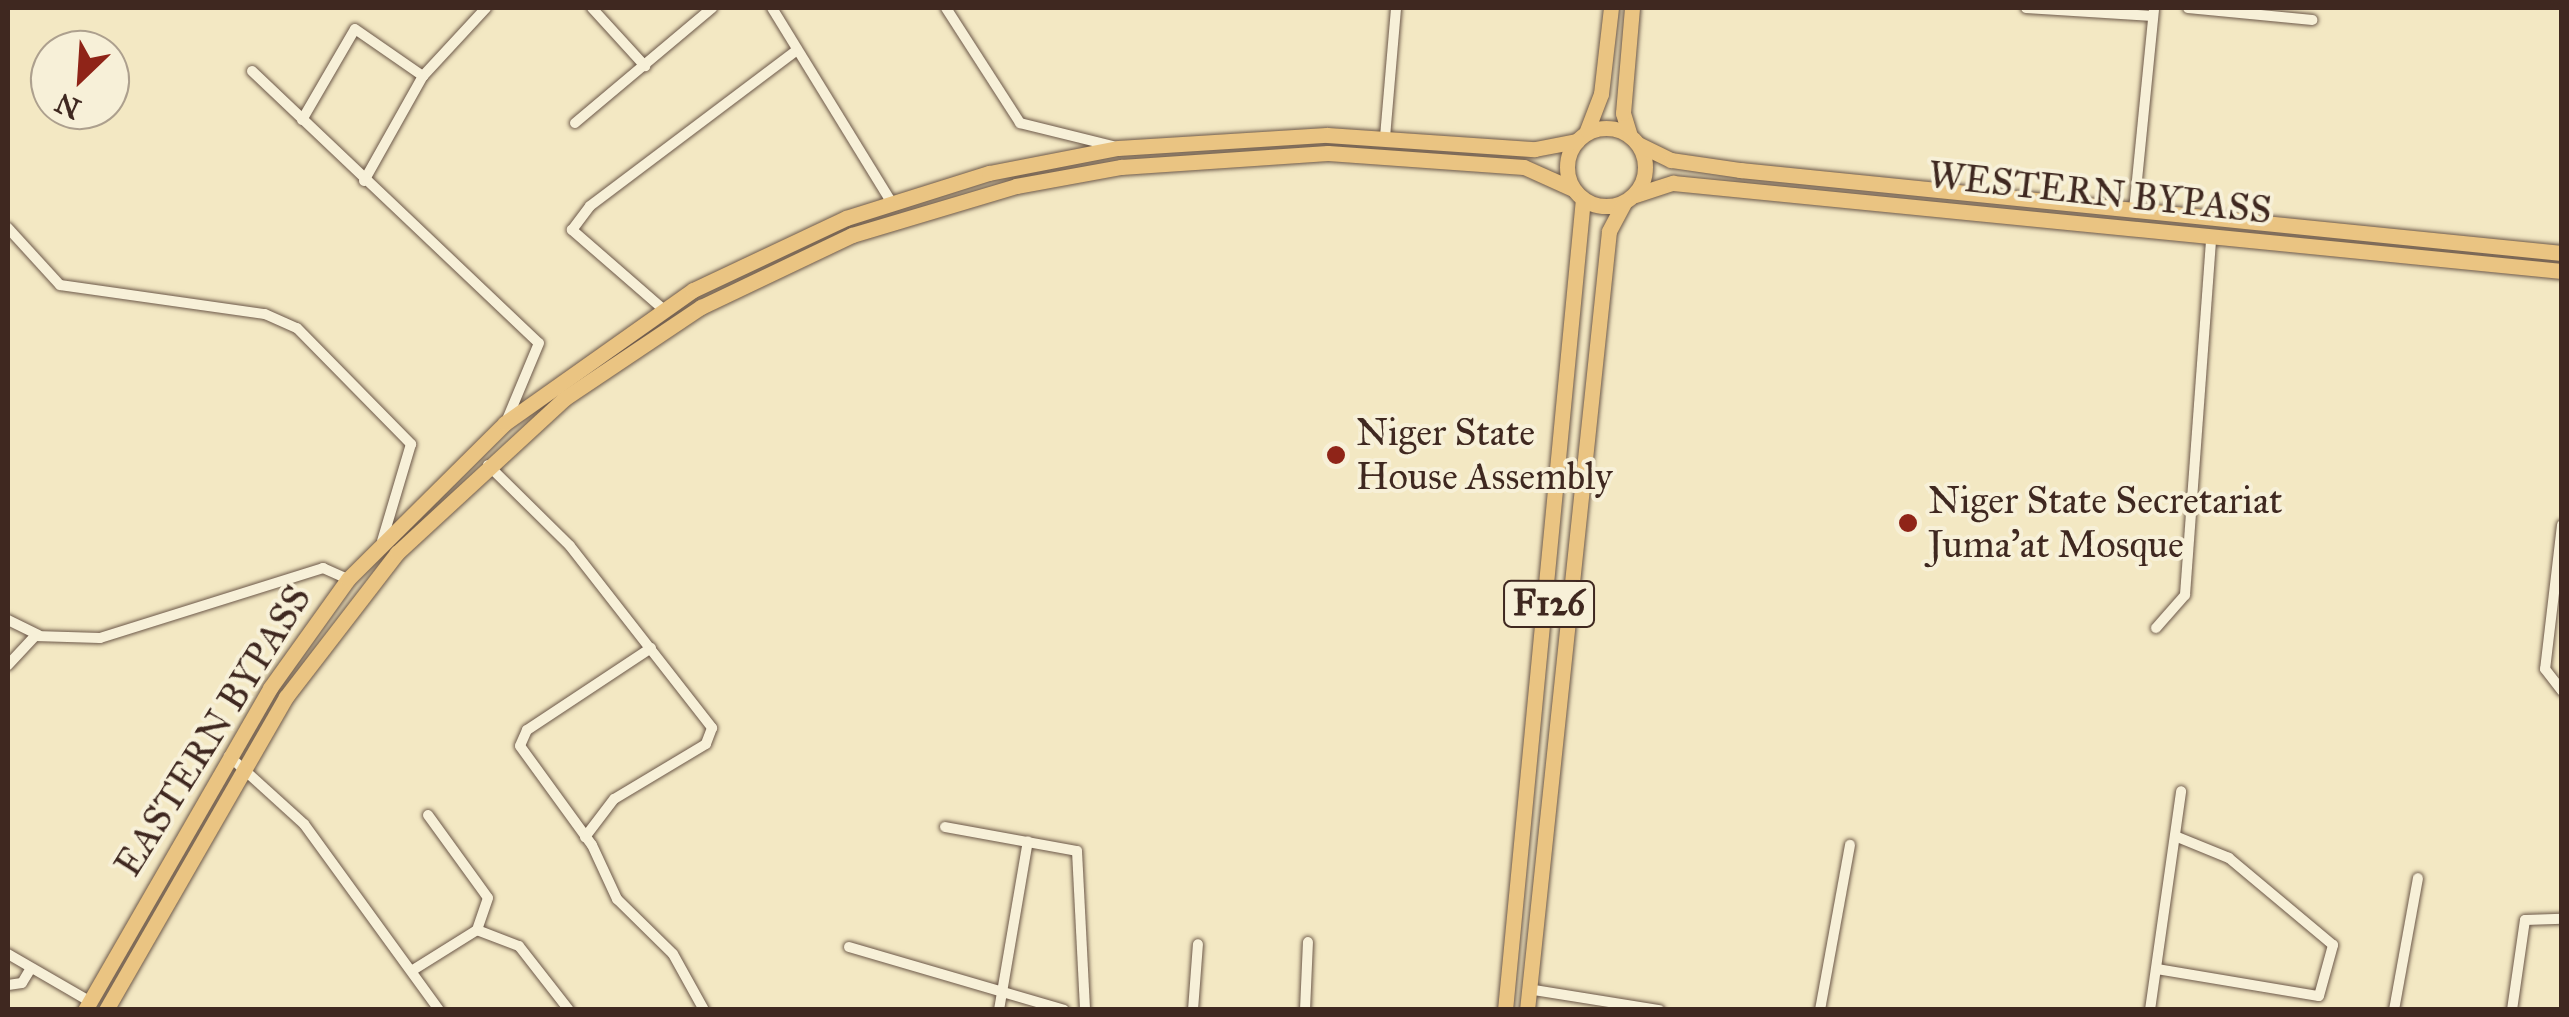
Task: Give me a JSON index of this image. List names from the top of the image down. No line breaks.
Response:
{"streets":{"main road":["WESTERN BYPASS","F126","EASTERN BYPASS"]},"crossings":[["WESTERN BYPASS","F126"],["WESTERN BYPASS","EASTERN BYPASS"],["F126","EASTERN BYPASS"]],"places":["Niger State House Assembly","Niger State Secretariat Juma'at Mosque"],"north":"bottom left"}
